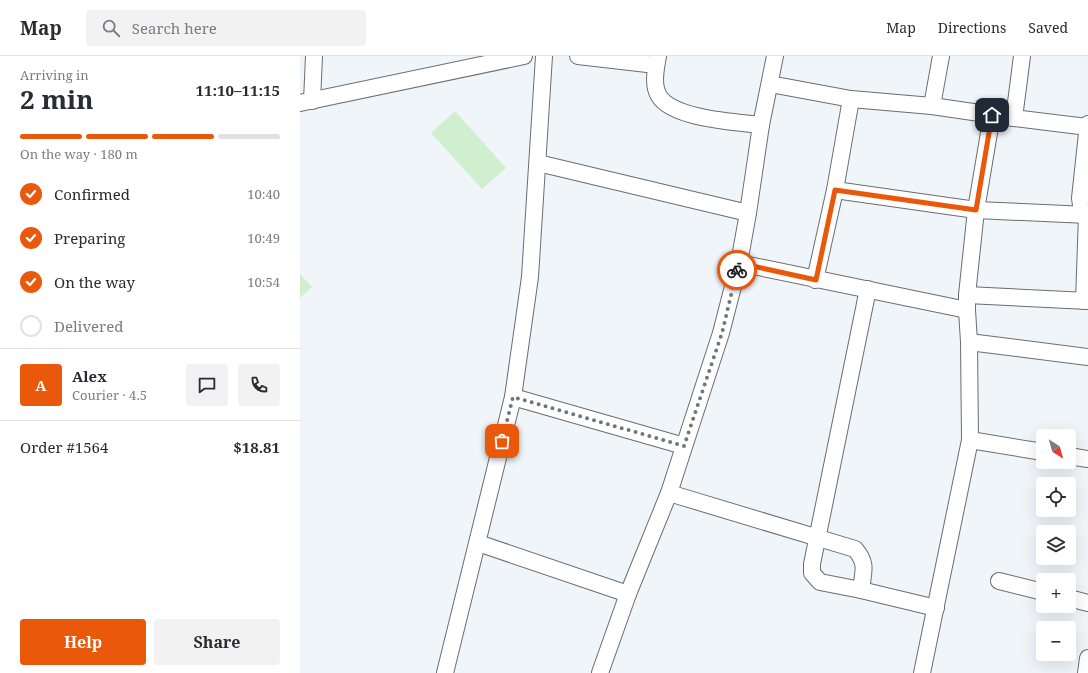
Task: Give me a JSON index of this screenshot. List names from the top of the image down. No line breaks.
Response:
{"north":"bottom right","page":{"header":"Map","search":"Search here","nav":["Map","Directions","Saved"],"heading":["2 min","Arriving in","11:10–11:15"],"panel":["Alex","Courier · 4.5","Order #1564","$18.81"],"bar":"On the way · 180 m","list":[["Confirmed","10:40"],["Preparing","10:49"],["On the way","10:54"],"Delivered"],"round":"A","map_buttons":["+","−"],"buttons":["Help","Share"]}}
